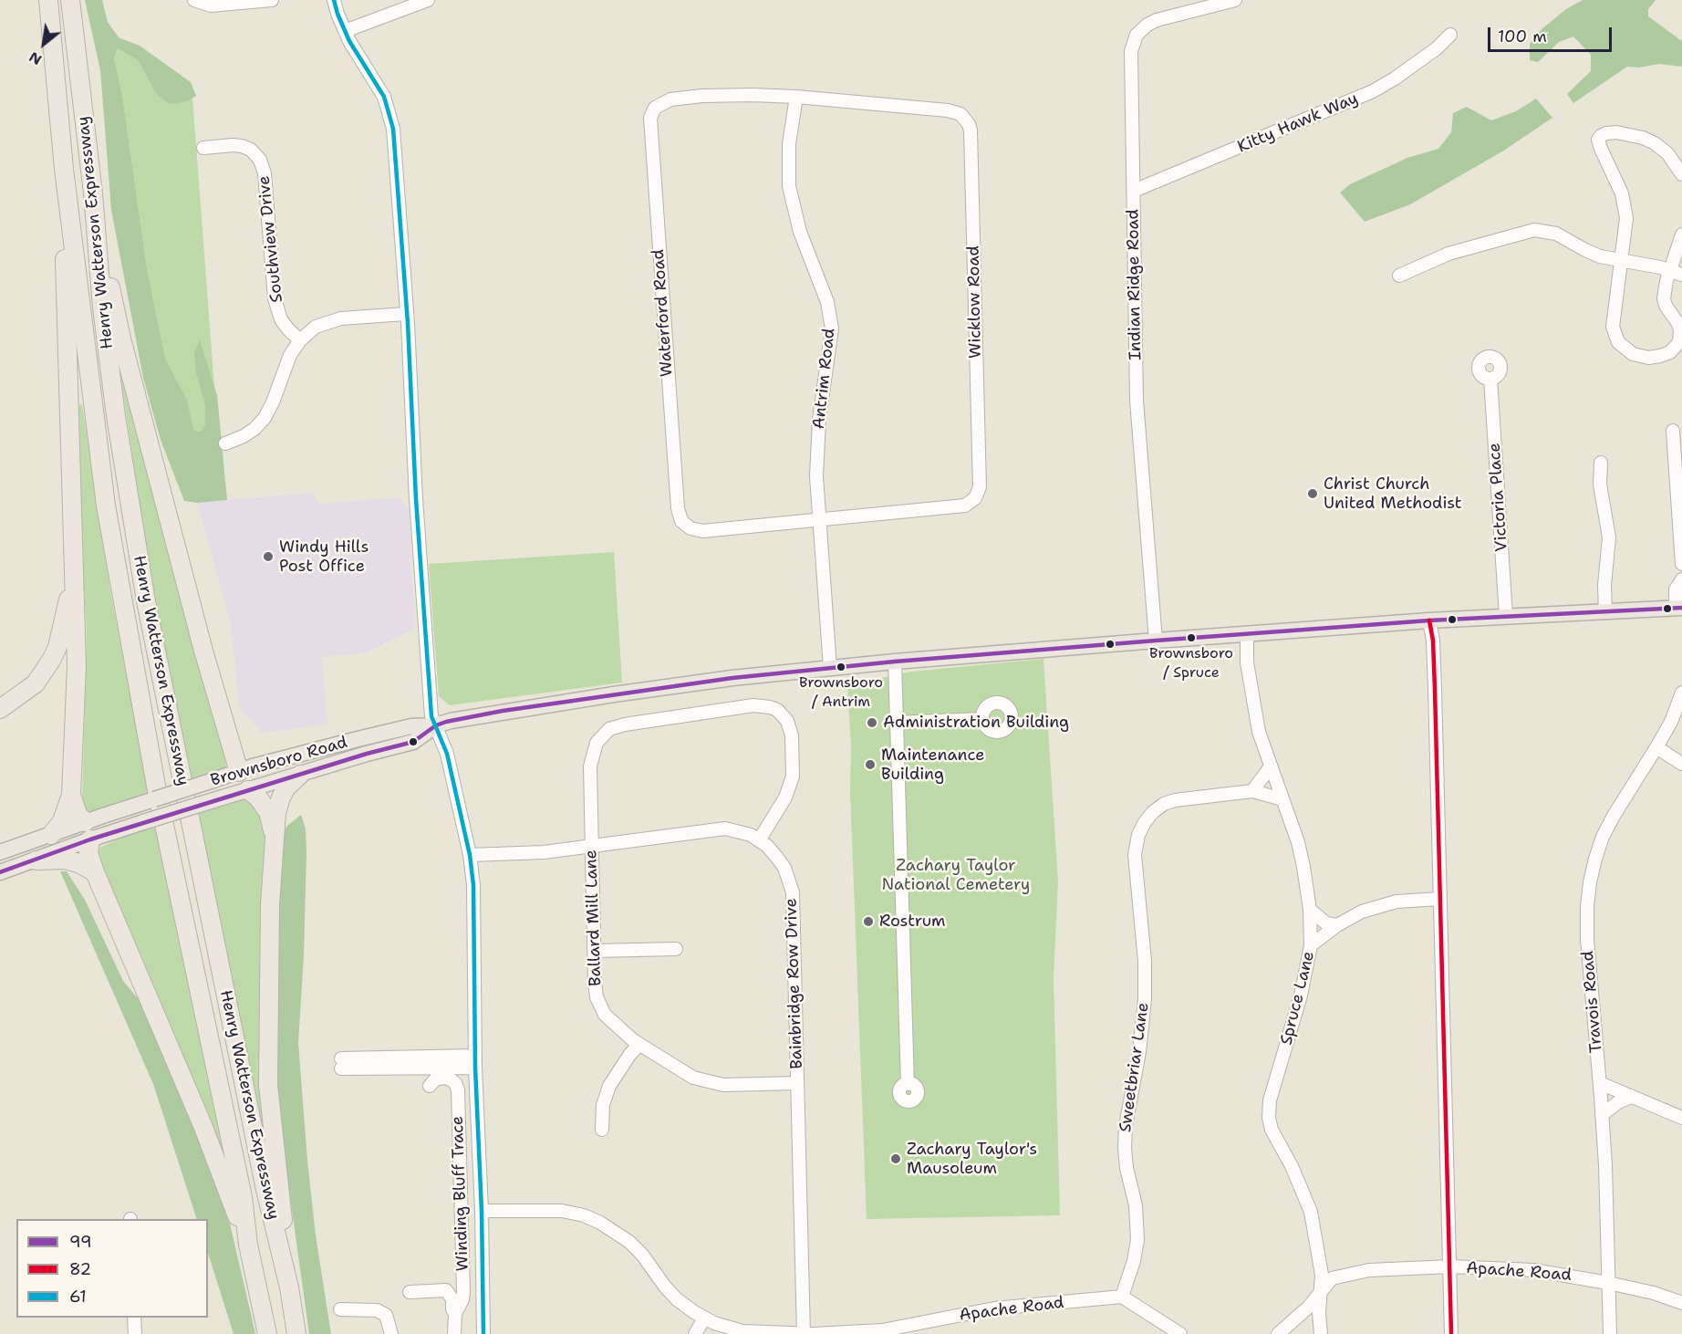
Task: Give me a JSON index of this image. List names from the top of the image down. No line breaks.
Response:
{"streets":{"highway":["Henry Watterson Expressway"],"main road":["Brownsboro Road"],"street":["Kitty Hawk Way","Southview Drive","Indian Ridge Road","Wicklow Road","Waterford Road","Antrim Road","Victoria Place","Ballard Mill Lane","Bainbridge Row Drive","Spruce Lane","Travois Road","Sweetbriar Lane","Winding Bluff Trace","Apache Road"]},"crossings":[["Kitty Hawk Way","Indian Ridge Road"],["Indian Ridge Road","Brownsboro Road"],["Wicklow Road","Waterford Road"],["Wicklow Road","Antrim Road"],["Waterford Road","Antrim Road"],["Antrim Road","Brownsboro Road"],["Victoria Place","Brownsboro Road"],["Brownsboro Road","Spruce Lane"],["Ballard Mill Lane","Bainbridge Row Drive"],["Bainbridge Row Drive","Apache Road"],["Spruce Lane","Sweetbriar Lane"],["Spruce Lane","Apache Road"],["Travois Road","Apache Road"],["Sweetbriar Lane","Apache Road"]],"parks":["Zachary Taylor National Cemetery"],"places":["Christ Church United Methodist","Windy Hills Post Office","Brownsboro / Spruce","Brownsboro / Antrim","Administration Building","Maintenance Building","Rostrum","Zachary Taylor's Mausoleum"],"lines":["transit line 61","transit line 99","transit line 82"],"legend":["99","82","61"],"scale_bar":"100 m","north":"bottom left"}
